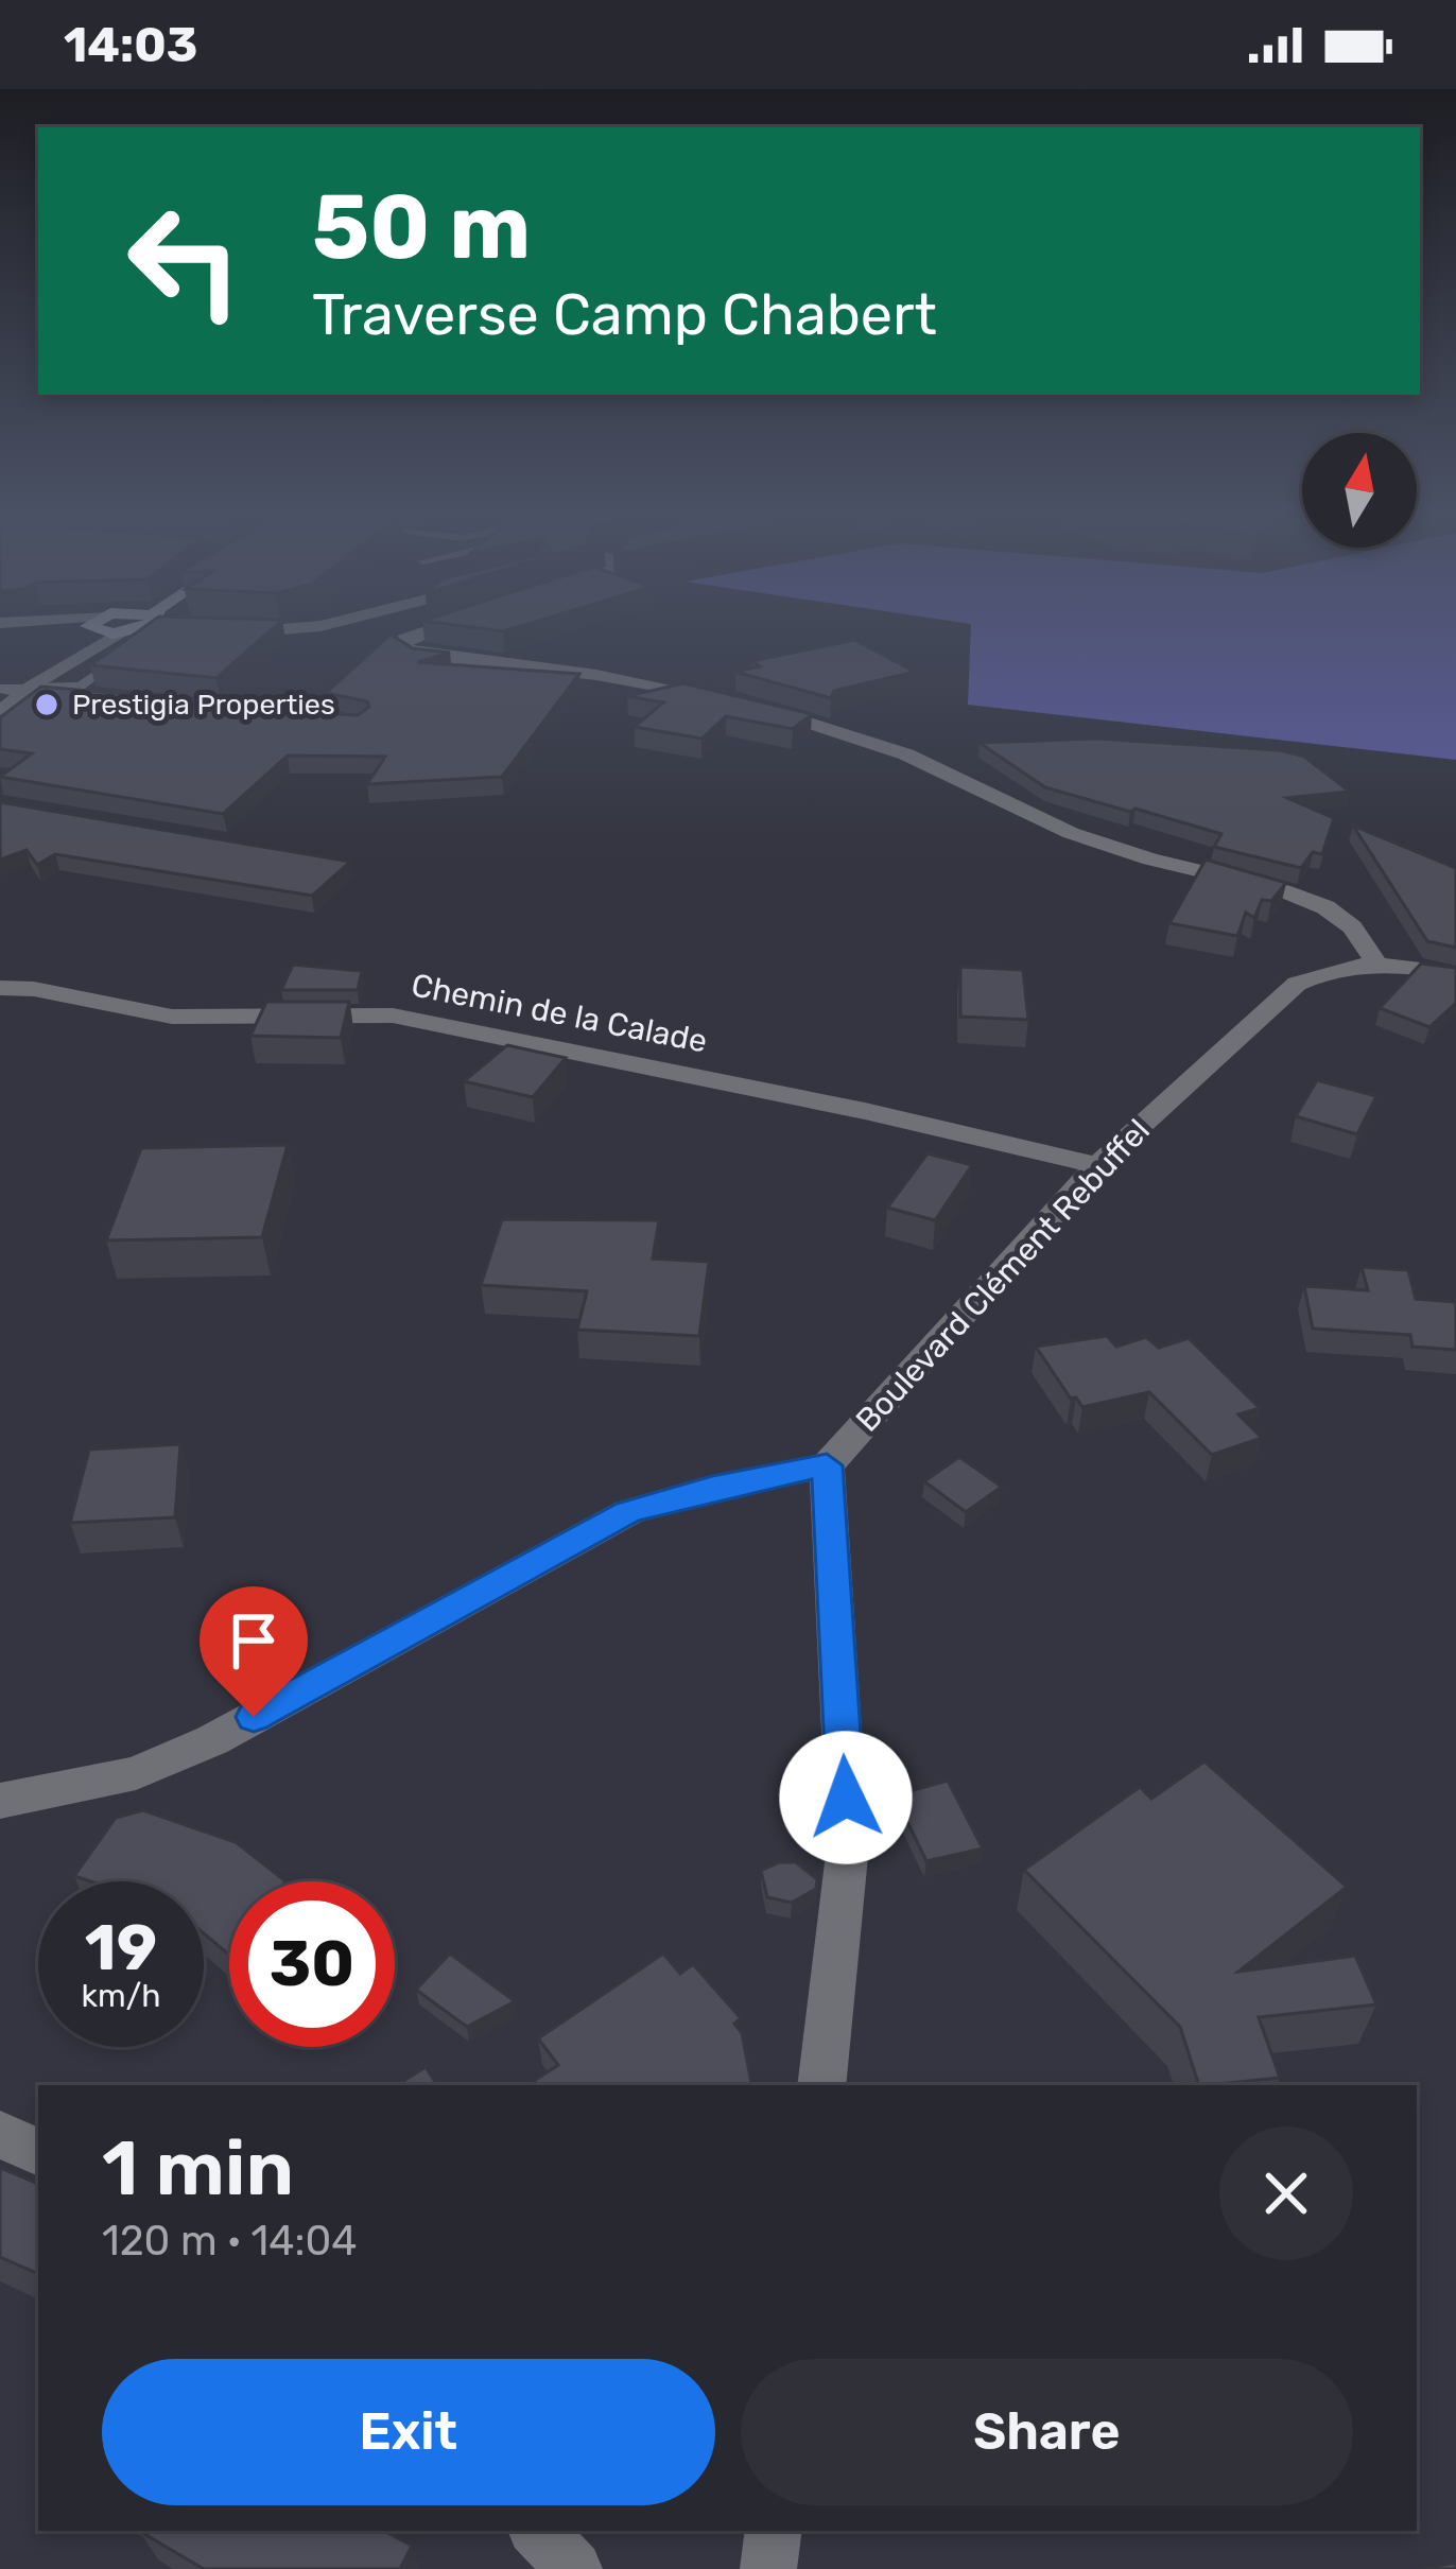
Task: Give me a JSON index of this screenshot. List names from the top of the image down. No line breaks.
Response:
{"streets":{"street":["Chemin de la Calade","Boulevard Clément Rebuffel"]},"crossings":[["Chemin de la Calade","Boulevard Clément Rebuffel"]],"places":["Prestigia Properties"],"north":"top","page":{"status":"14:03","turn":["50 m","Traverse Camp Chabert"],"speed":"19 km/h","limit":"30","heading":["1 min","120 m · 14:04"],"buttons":["Exit","Share"]}}
